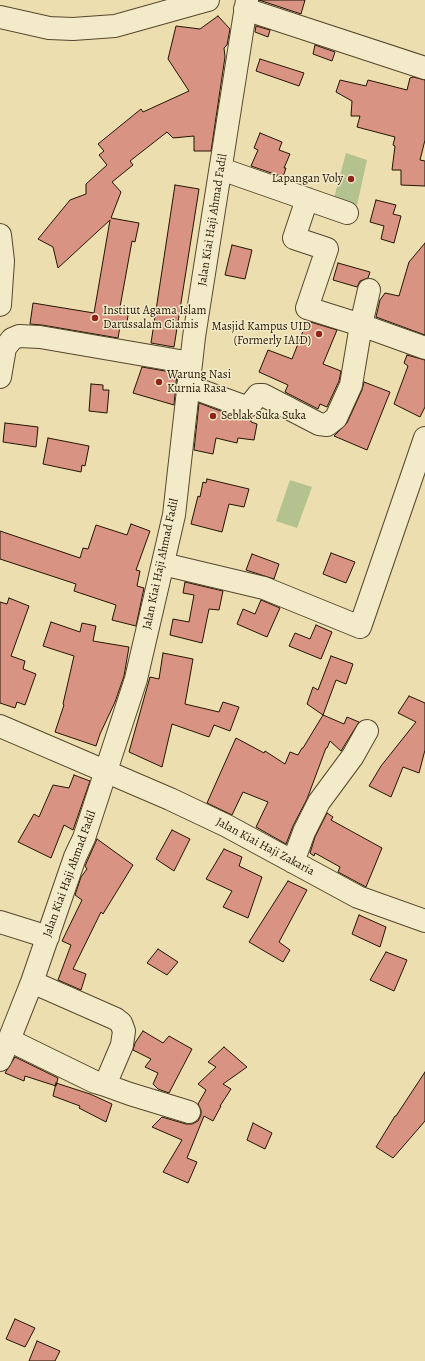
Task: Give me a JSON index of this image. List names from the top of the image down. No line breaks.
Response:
{"streets":{"street":["Jalan Kiai Haji Ahmad Fadil","Jalan Kiai Haji Zakaria"]},"crossings":[["Jalan Kiai Haji Ahmad Fadil","Jalan Kiai Haji Zakaria"]],"places":["Lapangan Voly","Institut Agama Islam Darussalam Ciamis","Masjid Kampus UID (Formerly IAID)","Warung Nasi Kurnia Rasa","Seblak Suka Suka"]}
